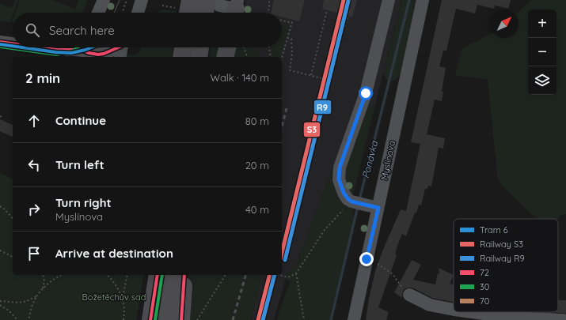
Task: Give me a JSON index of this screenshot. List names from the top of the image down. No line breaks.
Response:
{"streets":{"street":["Myslínova"]},"water":["Ponávka"],"parks":["Božetěchův sad"],"lines":["rail line S3","rail line R9","transit line 72","tram line 6","transit line 30"],"legend":["Tram 6","Railway S3","Railway R9","72","30","70"],"north":"top right","page":{"map_buttons":["+","−"],"search":"Search here","heading":["2 min","Walk · 140 m"],"list":[["Continue","80 m"],["Turn left","20 m"],["Turn right","Myslínova","40 m"],"Arrive at destination"]}}
